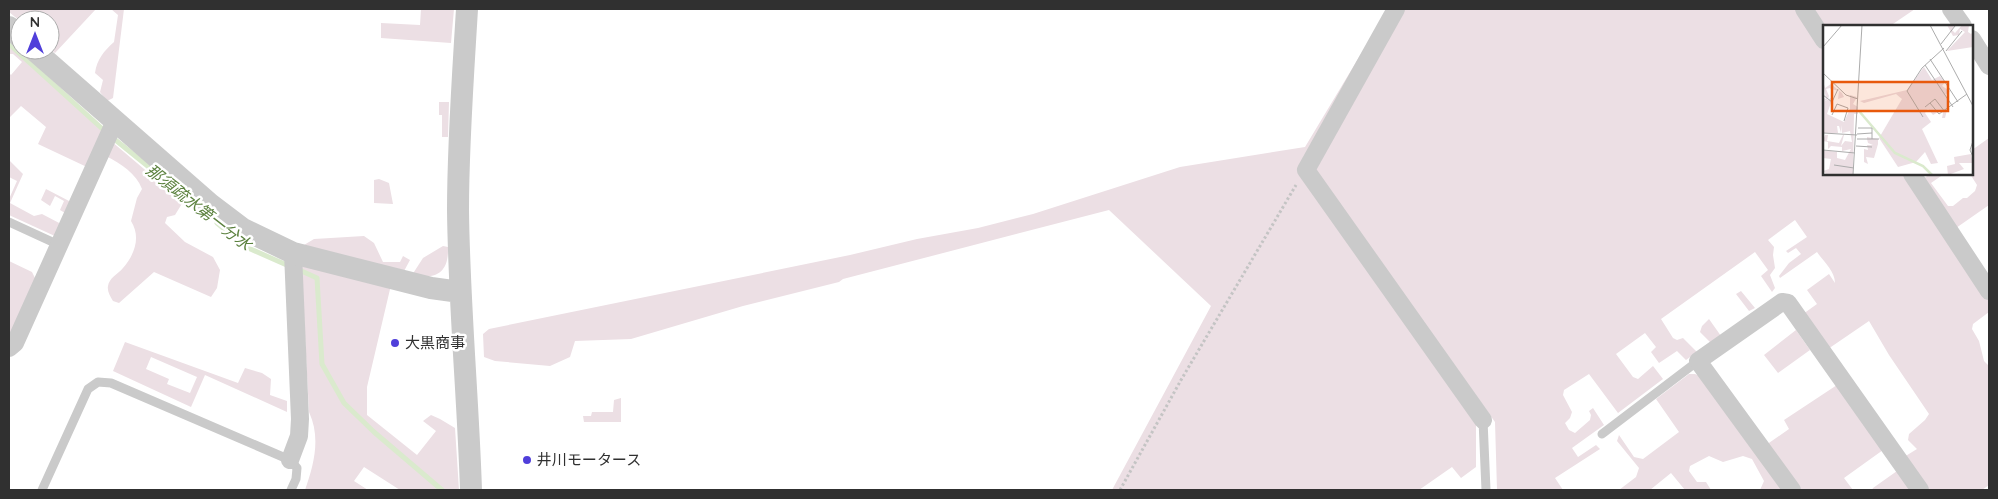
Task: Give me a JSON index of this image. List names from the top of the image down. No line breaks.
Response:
{"water":["那須疏水第一分水"],"places":["大黒商事","井川モータース"],"north":"top"}
